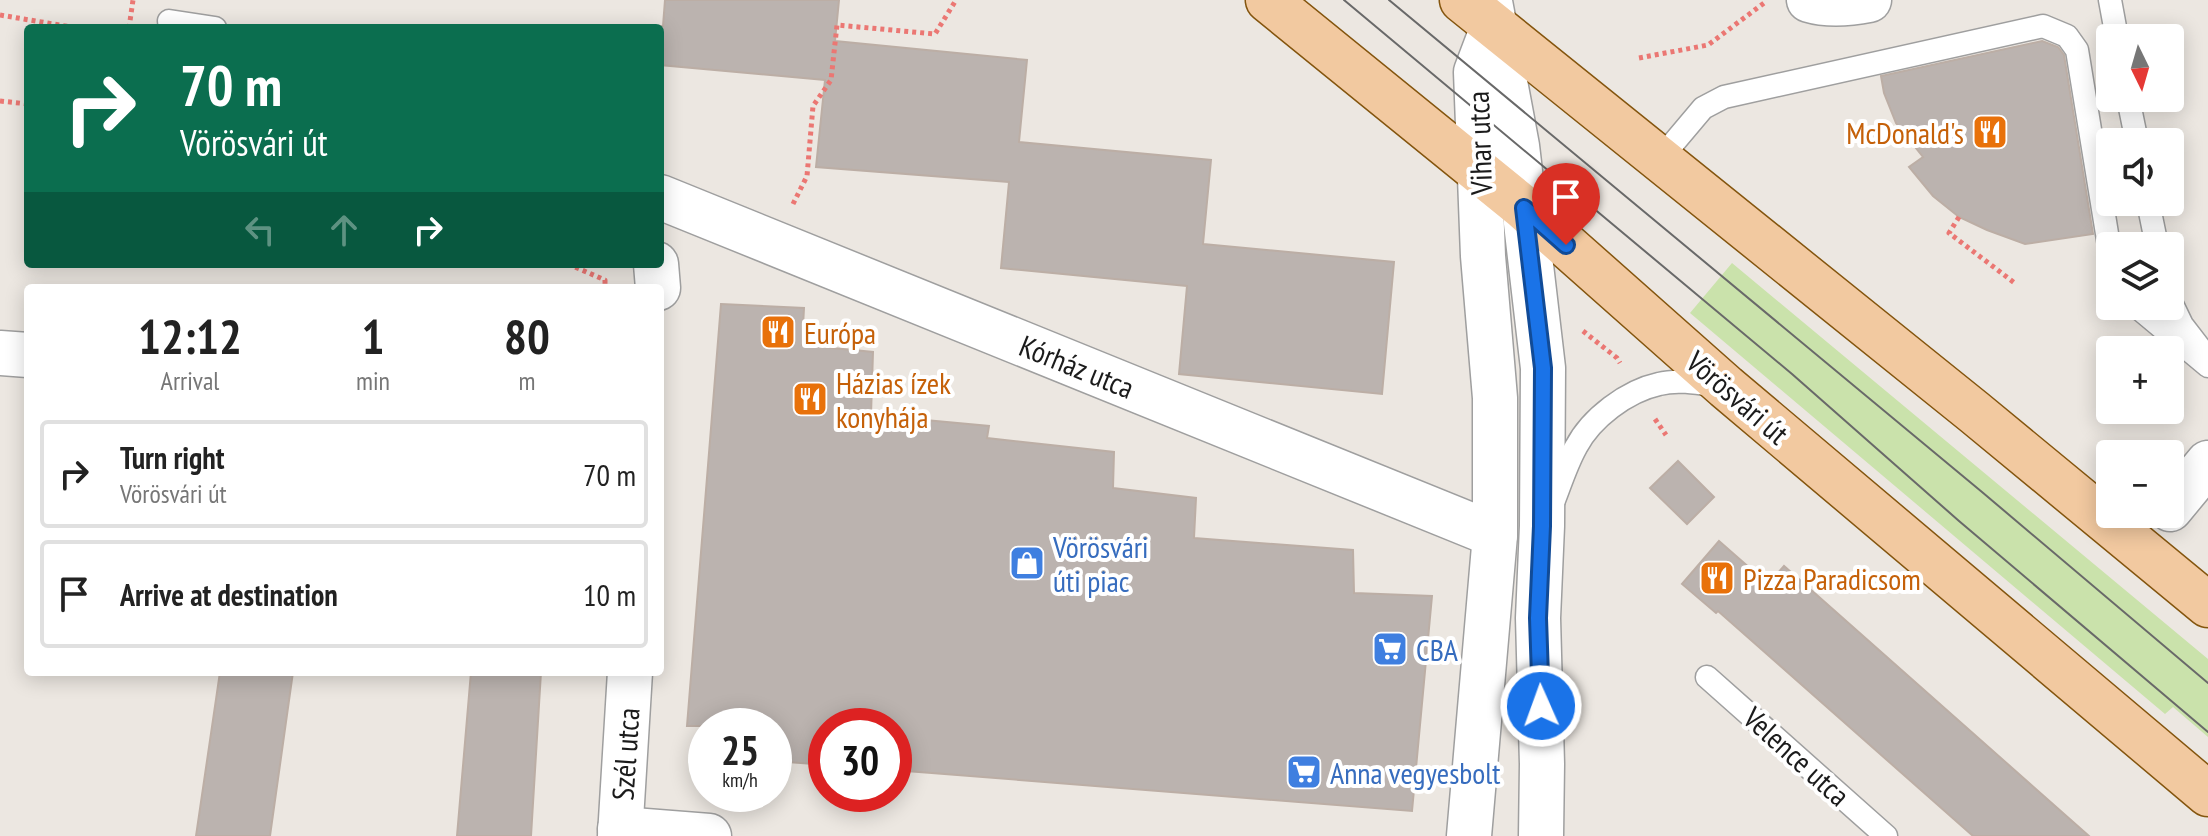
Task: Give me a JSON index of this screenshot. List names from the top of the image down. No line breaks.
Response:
{"streets":{"main road":["Vörösvári út"],"street":["Vihar utca","Kórház utca","Szél utca"],"lane":["Velence utca"]},"crossings":[["Vihar utca","Kórház utca"],["Vihar utca","Vörösvári út"]],"places":{"restaurant":["McDonald's","Európa","Házias ízek konyhája","Pizza Paradicsom"],"shop":["Vörösvári úti piac"],"supermarket":["CBA","Anna vegyesbolt"]},"north":"bottom","page":{"map_buttons":["+","−"],"turn":["70 m","Vörösvári út"],"eta":["12:12","Arrival","1","min","80","m"],"list":[{"name":"Turn right","note":"Vörösvári út","value":"70 m"},{"name":"Arrive at destination","value":"10 m"}],"speed":"25 km/h","limit":"30"}}
